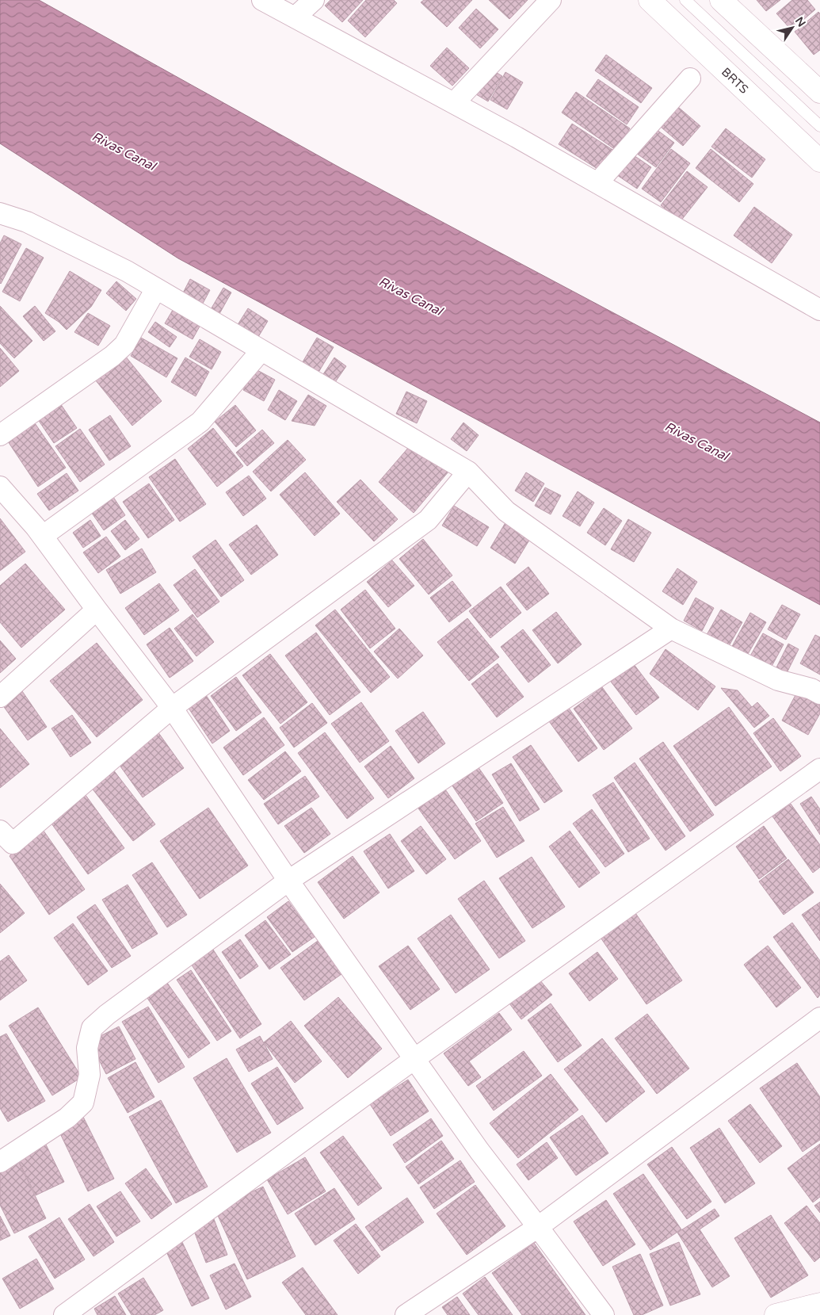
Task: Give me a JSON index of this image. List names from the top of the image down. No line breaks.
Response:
{"streets":{"main road":["BRTS"]},"water":["Rivas Canal"],"north":"top right"}
